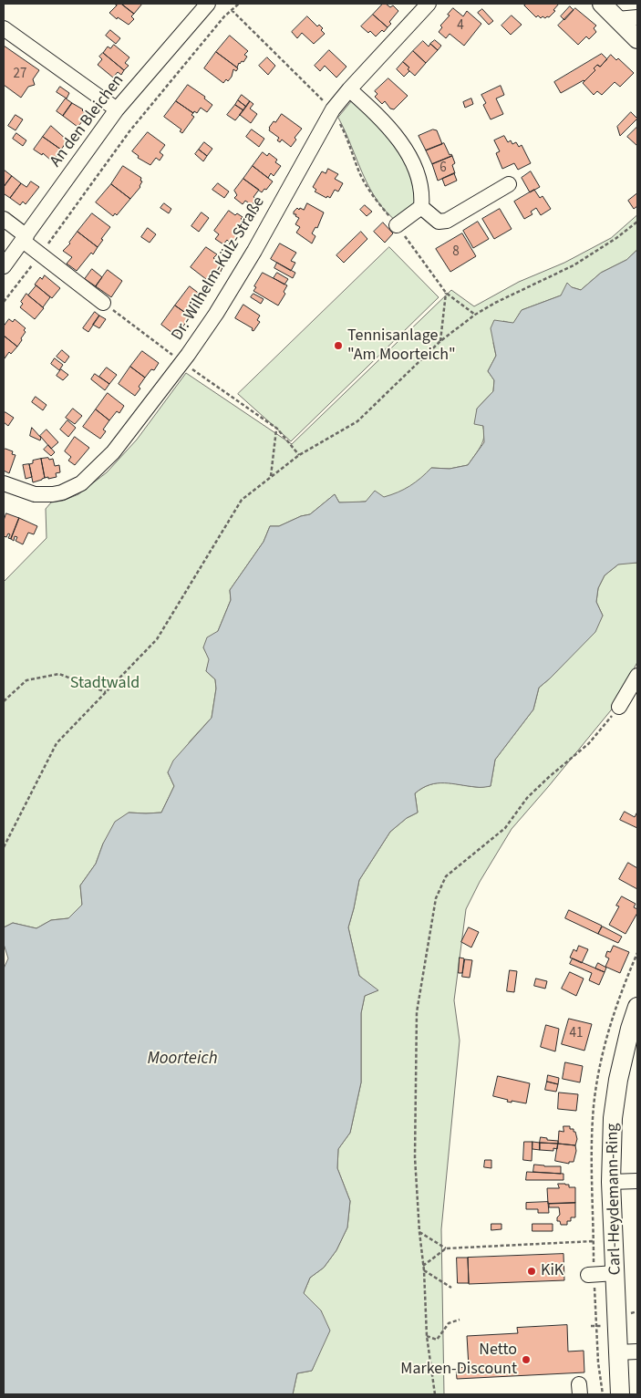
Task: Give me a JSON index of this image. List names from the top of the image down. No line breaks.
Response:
{"streets":{"main road":["Carl-Heydemann-Ring"],"street":["An den Bleichen","Dr.-Wilhelm-Külz-Straße"]},"water":["Moorteich"],"parks":["Stadtwald"],"places":["Tennisanlage \"Am Moorteich\"","KiK","Netto Marken-Discount"],"house_numbers":["4","27","6","8","41"]}
